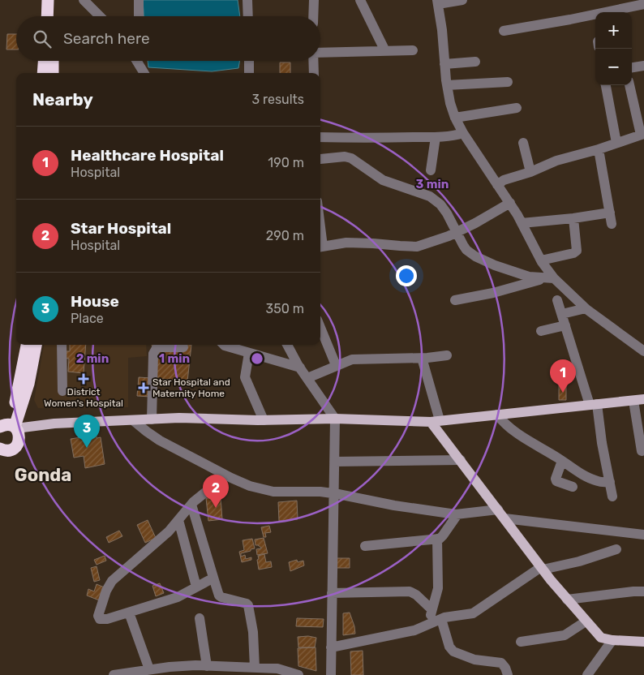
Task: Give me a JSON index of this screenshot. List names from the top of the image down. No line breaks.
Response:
{"districts":["Gonda"],"places":{"health":["District Women's Hospital","Star Hospital and Maternity Home"]},"page":{"map_buttons":["+","−"],"search":"Search here","heading":["Nearby","3 results"],"list":[{"mark":"1","name":"Healthcare Hospital","note":"Hospital","value":"190 m"},{"mark":"2","name":"Star Hospital","note":"Hospital","value":"290 m"},{"mark":"3","name":"House","note":"Place","value":"350 m"}],"pins":["1","3","2"]},"rings":["3 min","2 min","1 min"]}
